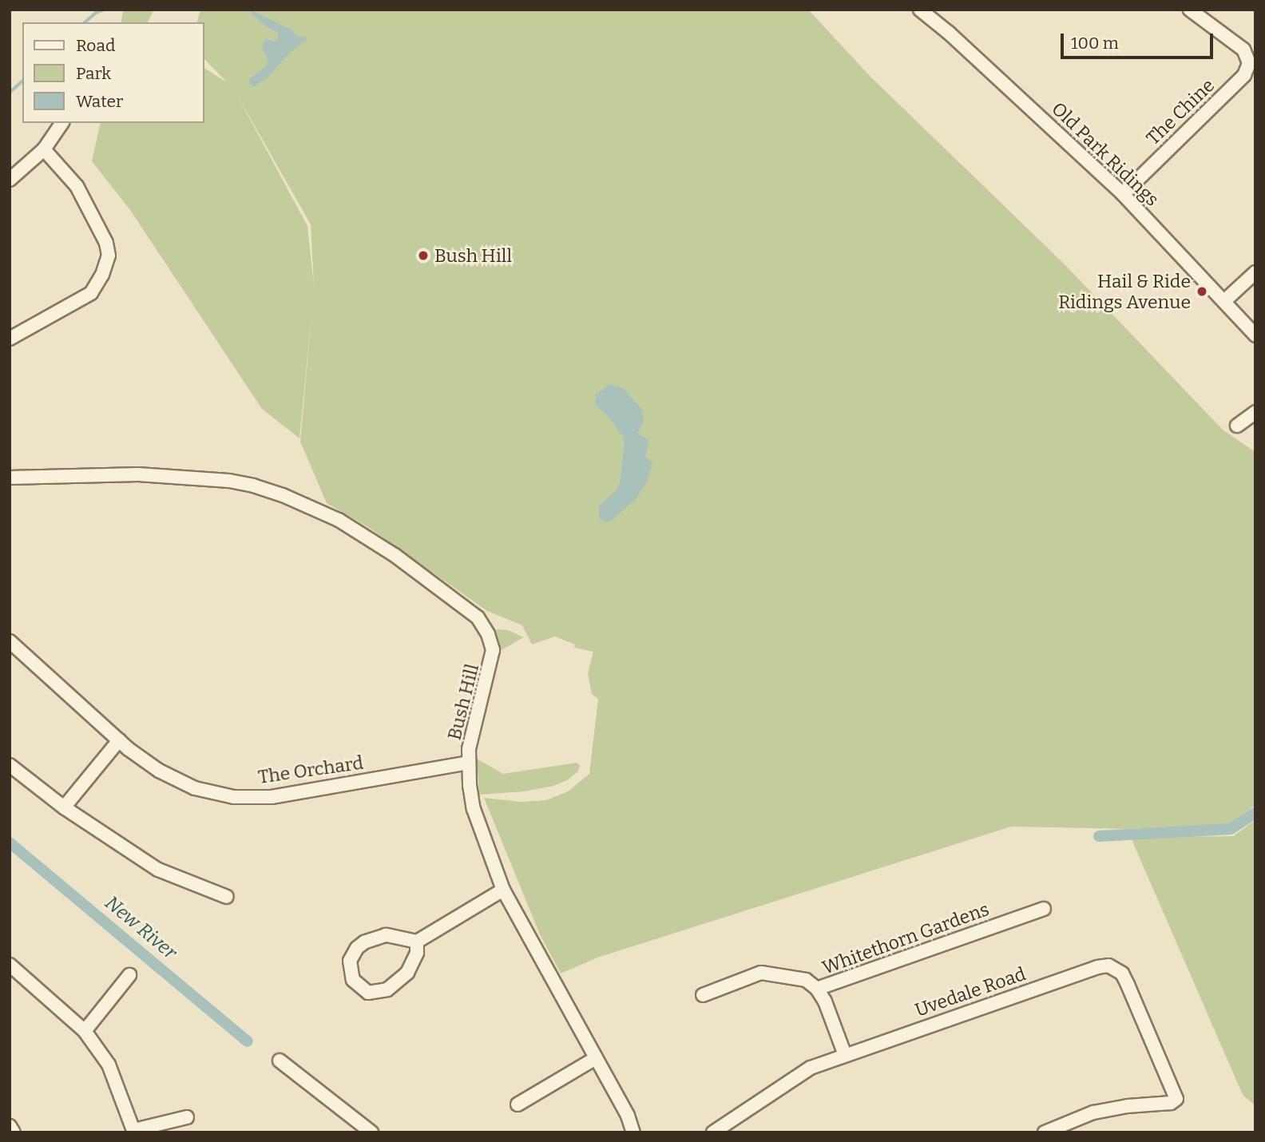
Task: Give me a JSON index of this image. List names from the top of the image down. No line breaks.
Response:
{"streets":{"street":["The Chine","Old Park Ridings","Bush Hill","The Orchard","Whitethorn Gardens","Uvedale Road"]},"crossings":[["The Chine","Old Park Ridings"],["Bush Hill","The Orchard"],["Whitethorn Gardens","Uvedale Road"]],"water":["New River"],"places":["Bush Hill","Hail & Ride Ridings Avenue"],"legend":["Road","Park","Water"],"scale_bar":"100 m"}
